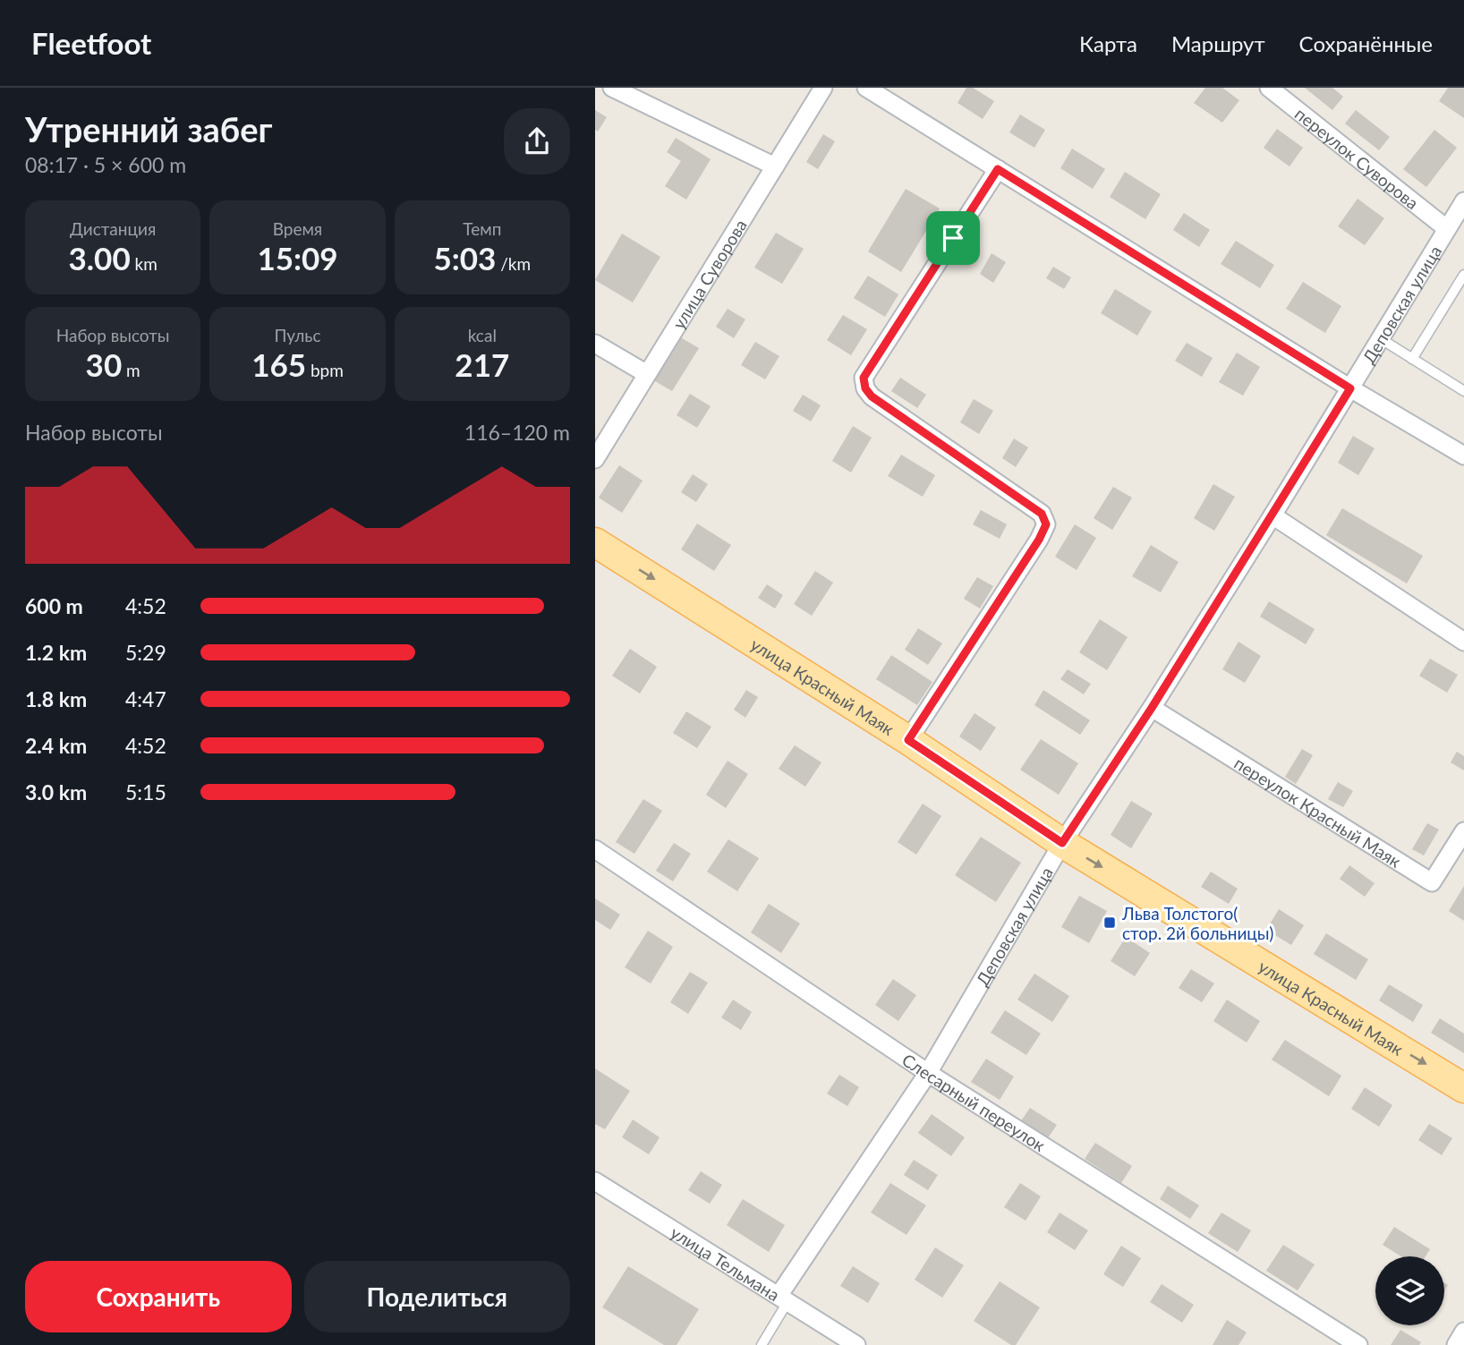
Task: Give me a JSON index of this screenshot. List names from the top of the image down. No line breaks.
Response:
{"streets":{"main road":["улица Красный Маяк"],"street":["переулок Суворова","улица Суворова","Деповская улица","переулок Красный Маяк","Слесарный переулок","улица Тельмана"]},"crossings":[["переулок Суворова","Деповская улица"],["Деповская улица","улица Красный Маяк"],["Деповская улица","переулок Красный Маяк"],["Деповская улица","Слесарный переулок"],["Деповская улица","улица Тельмана"]],"one_way":["улица Красный Маяк"],"places":{"transit":["Льва Толстого( стор. 2й больницы)"]},"page":{"header":"Fleetfoot","nav":["Карта","Маршрут","Сохранённые"],"heading":["Утренний забег","08:17 · 5 × 600 m"],"stats":[["Дистанция","3.00 km"],["Время","15:09"],["Темп","5:03 /km"],["Набор высоты","30 m"],["Пульс","165 bpm"],["kcal","217"]],"chart":["Набор высоты","116–120 m"],"list":[{"name":"600 m","note":"4:52"},{"name":"1.2 km","note":"5:29"},{"name":"1.8 km","note":"4:47"},{"name":"2.4 km","note":"4:52"},{"name":"3.0 km","note":"5:15"}],"buttons":["Сохранить","Поделиться"]}}
